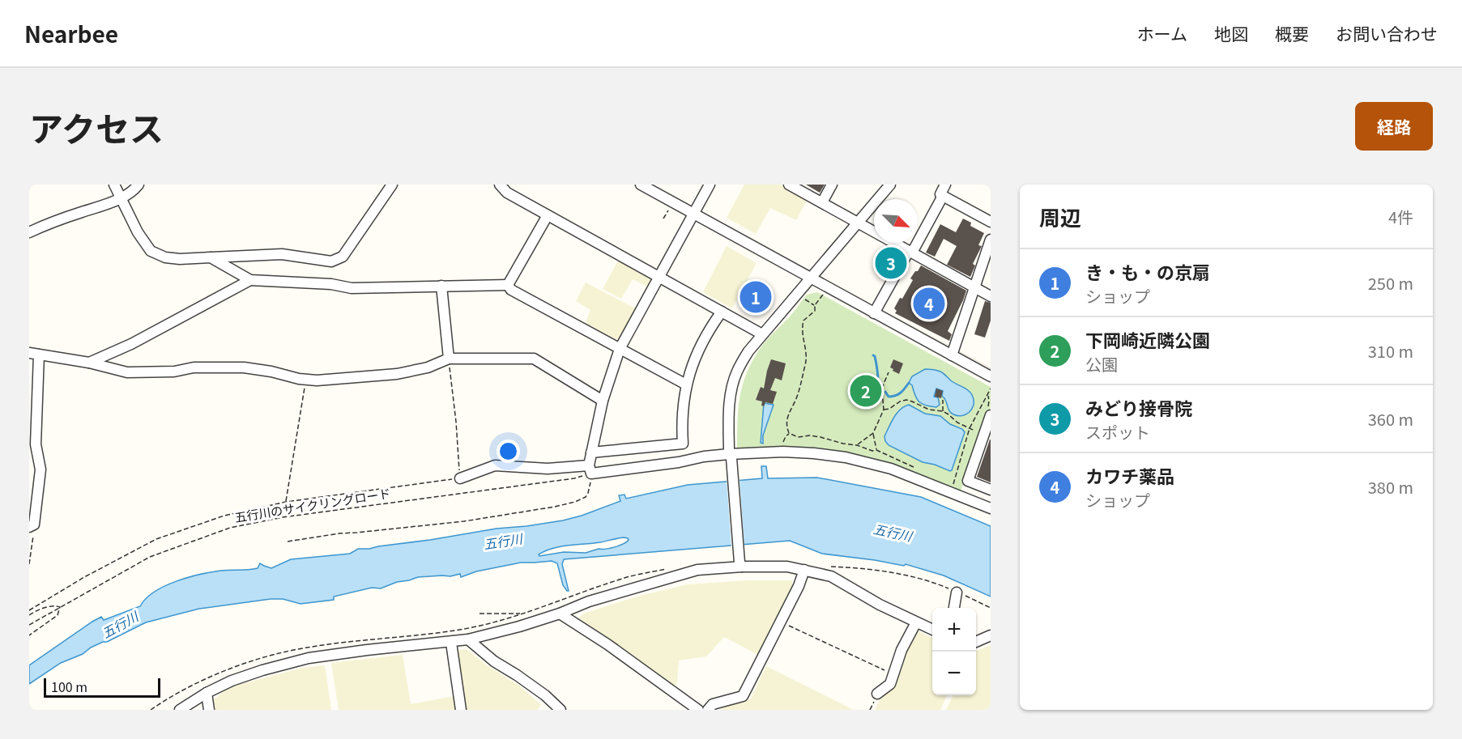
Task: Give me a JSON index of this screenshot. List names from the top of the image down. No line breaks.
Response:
{"streets":{"path":["五行川のサイクリングロード"]},"water":["五行川"],"scale_bar":"100 m","north":"bottom right","page":{"header":"Nearbee","nav":["ホーム","地図","概要","お問い合わせ"],"title":"アクセス","buttons":"経路","heading":["周辺","4件"],"pins":["3","1","4","2"],"list":[{"mark":"1","name":"き・も・の京扇","note":"ショップ","value":"250 m"},{"mark":"2","name":"下岡崎近隣公園","note":"公園","value":"310 m"},{"mark":"3","name":"みどり接骨院","note":"スポット","value":"360 m"},{"mark":"4","name":"カワチ薬品","note":"ショップ","value":"380 m"}],"map_buttons":["+","−"],"scale":"100 m"}}
